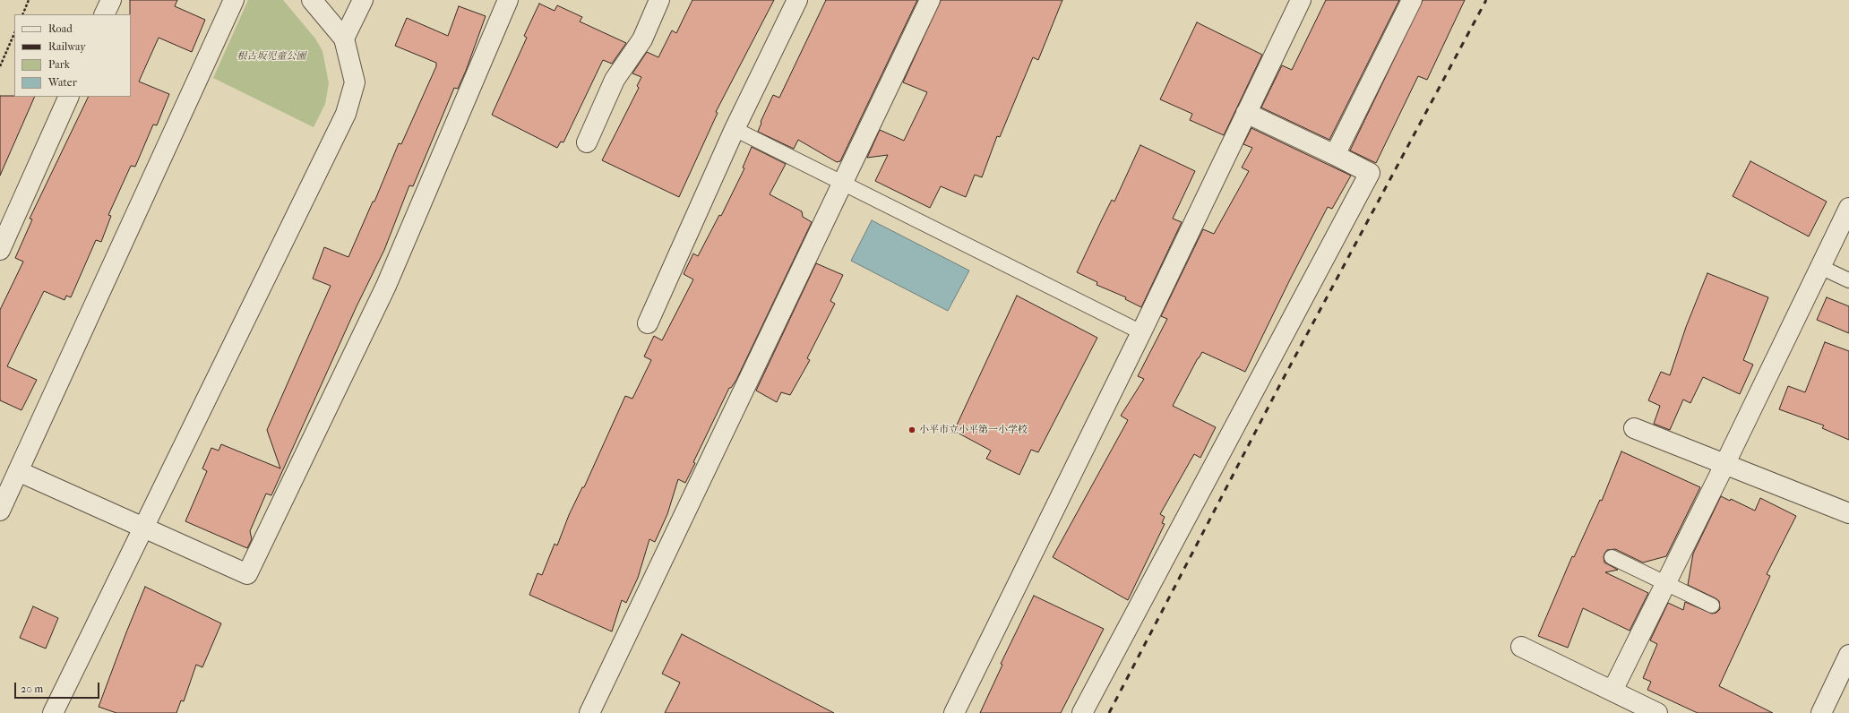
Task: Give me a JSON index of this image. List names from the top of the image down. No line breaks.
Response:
{"parks":["根古坂児童公園"],"places":["小平市立小平第一小学校"],"legend":["Road","Railway","Park","Water"],"scale_bar":"20 m"}
